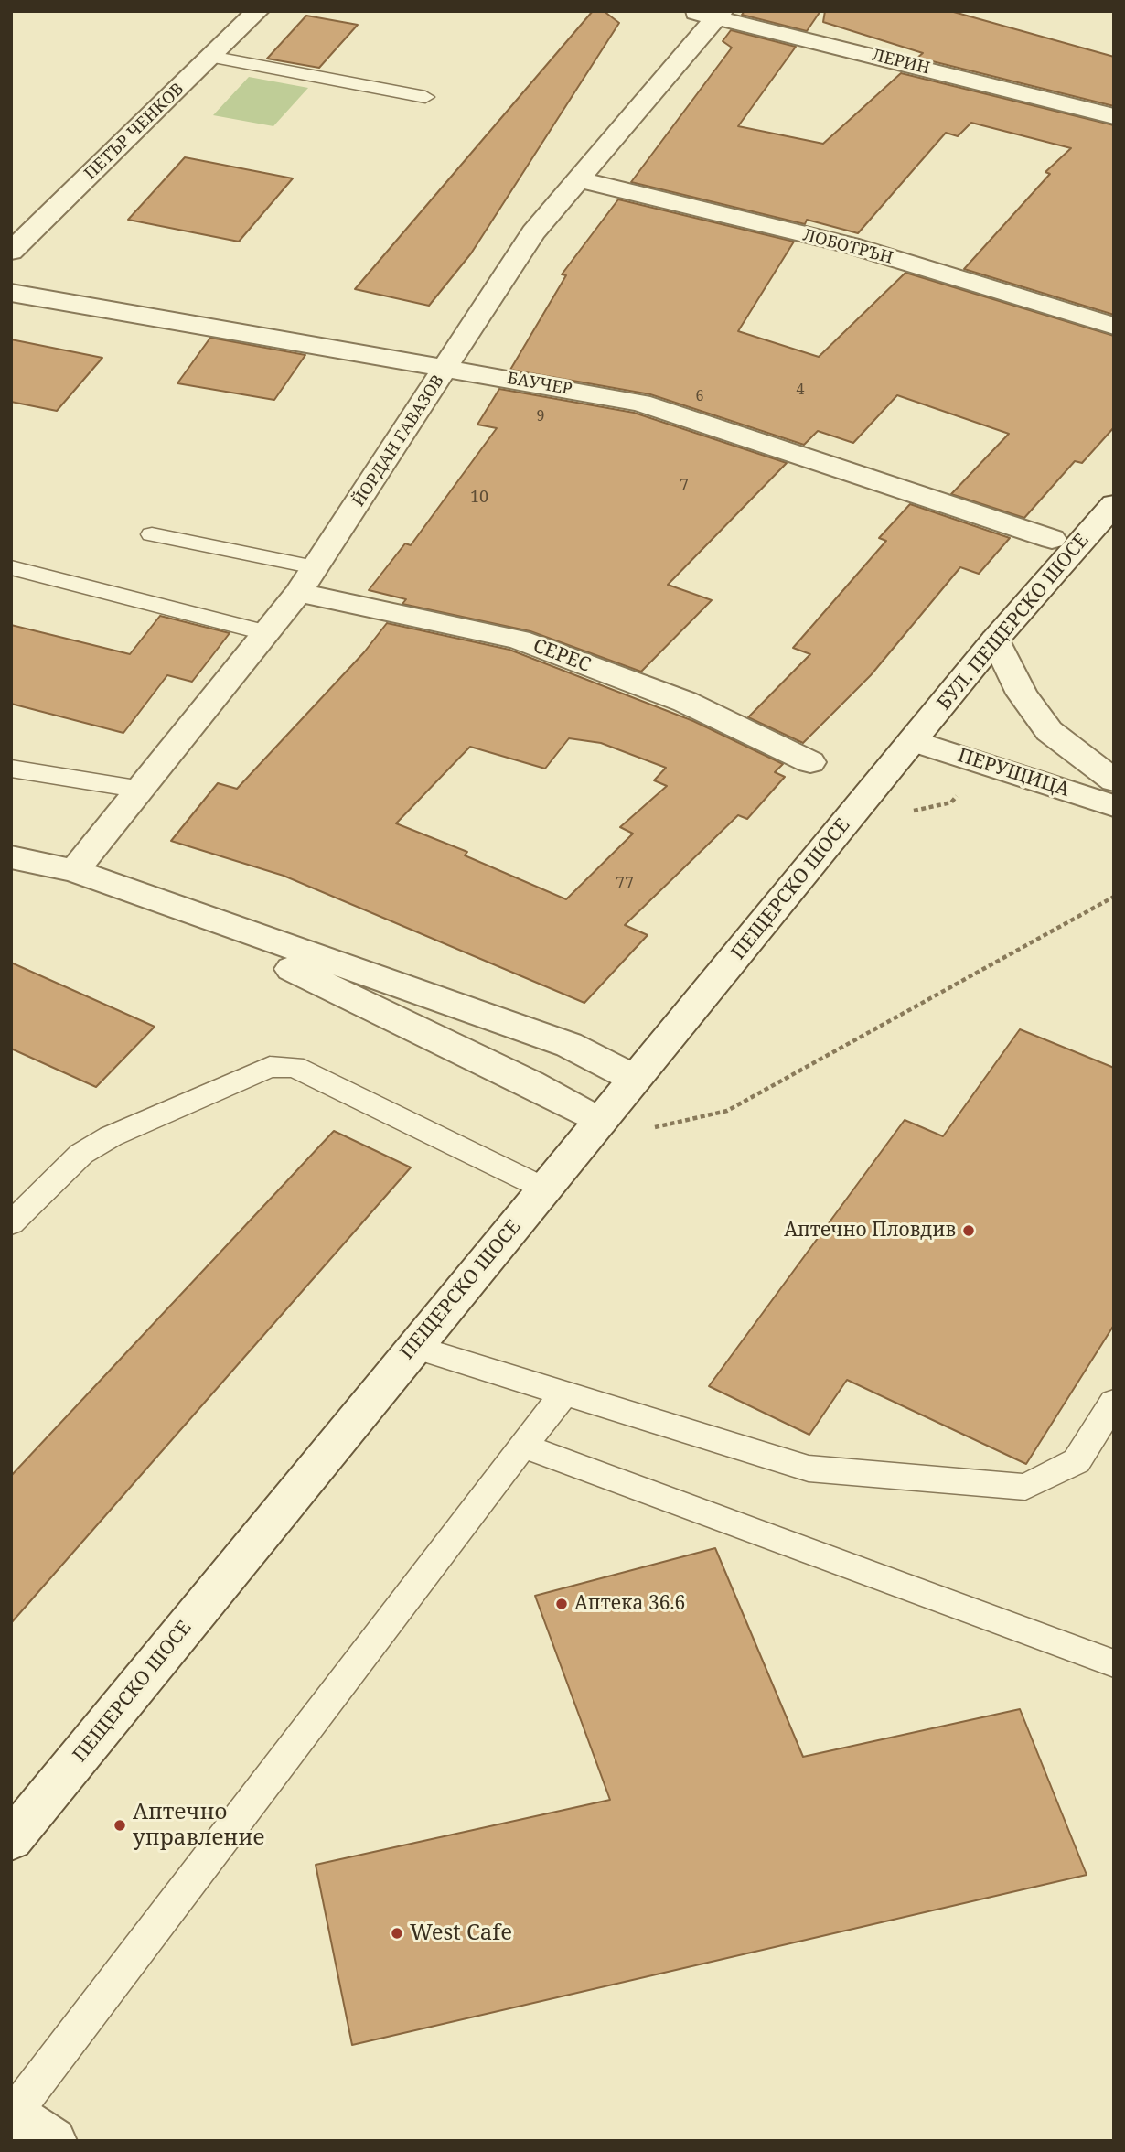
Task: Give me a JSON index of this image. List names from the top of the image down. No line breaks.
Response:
{"streets":{"street":["ЛЕРИН","ПЕТЪР ЧЕНКОВ","ЛОБОТРЪН","БАУЧЕР","ЙОРДАН ГАВАЗОВ","БУЛ. ПЕЩЕРСКО ШОСЕ","СЕРЕС","ПЕРУЩИЦА","ПЕЩЕРСКО ШОСЕ"]},"crossings":[["ЛЕРИН","ЙОРДАН ГАВАЗОВ"],["ЛОБОТРЪН","ЙОРДАН ГАВАЗОВ"],["БАУЧЕР","ЙОРДАН ГАВАЗОВ"],["ЙОРДАН ГАВАЗОВ","СЕРЕС"],["БУЛ. ПЕЩЕРСКО ШОСЕ","ПЕРУЩИЦА"],["БУЛ. ПЕЩЕРСКО ШОСЕ","ПЕЩЕРСКО ШОСЕ"],["ПЕРУЩИЦА","ПЕЩЕРСКО ШОСЕ"]],"places":["Аптечно Пловдив","Аптека 36.6","Аптечно управление","West Cafe"],"house_numbers":["4","6","9","7","10","77"]}
